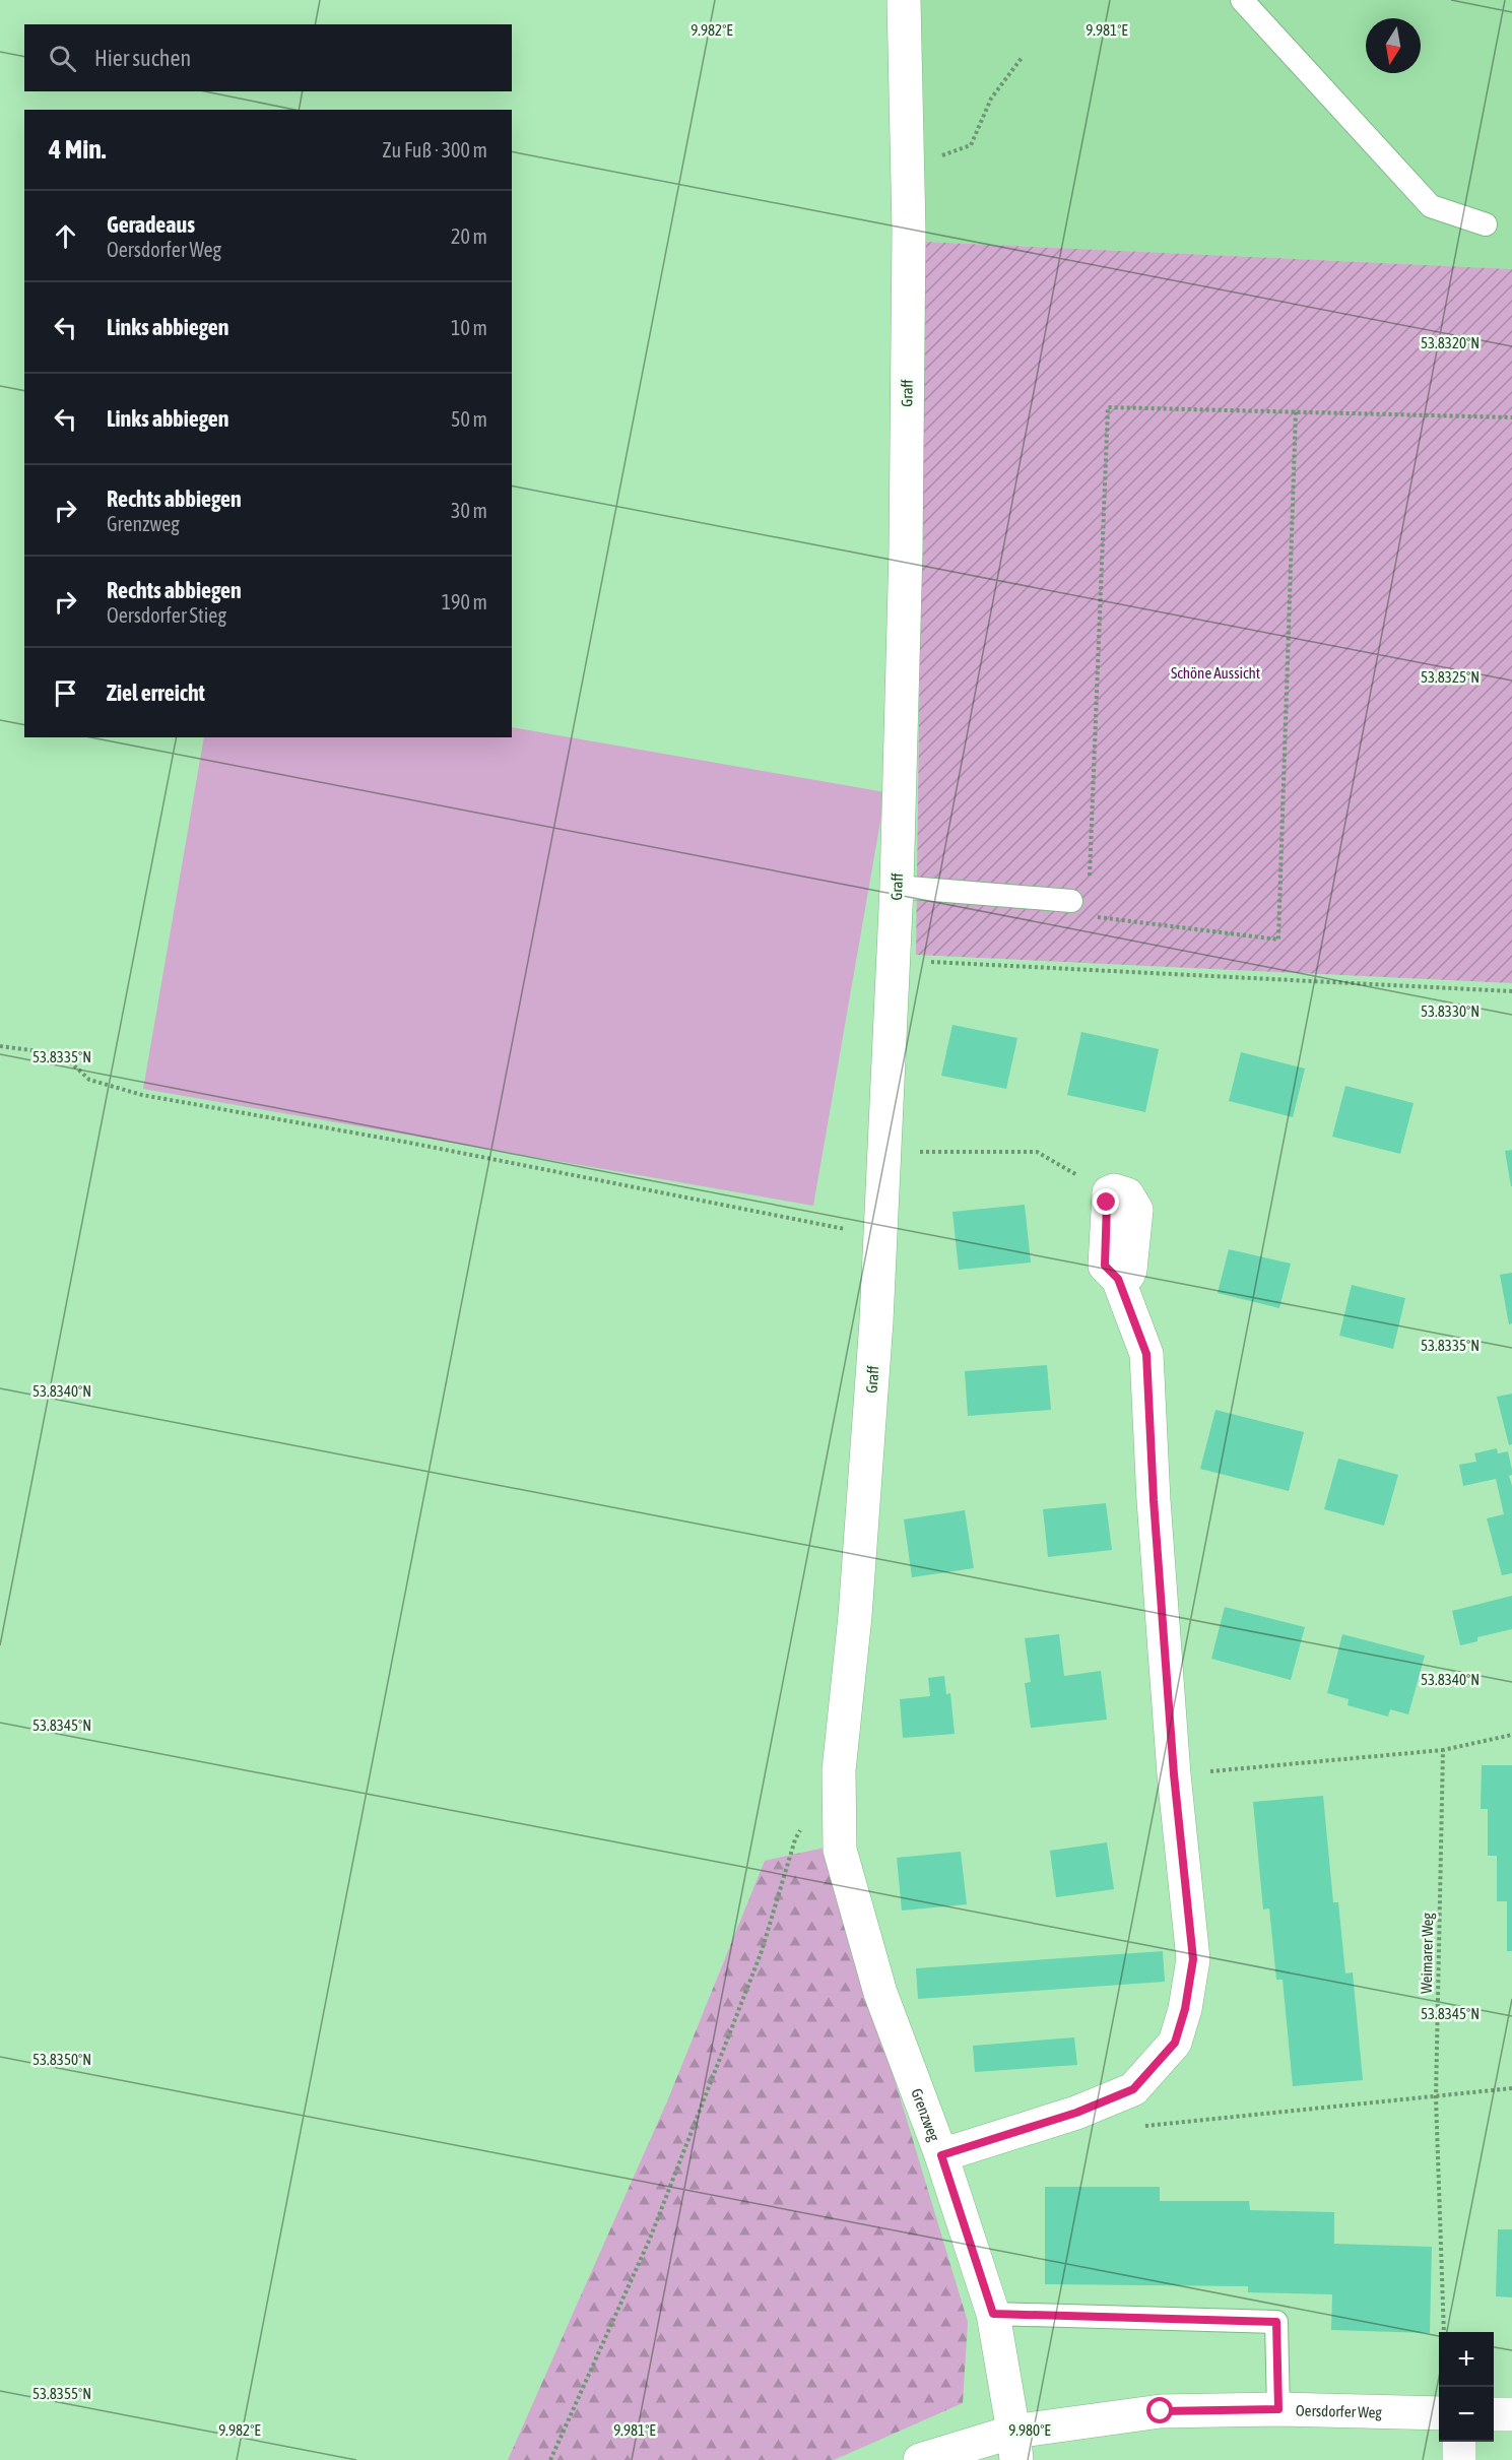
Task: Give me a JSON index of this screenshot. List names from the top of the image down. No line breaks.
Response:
{"streets":{"street":["Graff","Grenzweg","Oersdorfer Weg"],"path":["Weimarer Weg"]},"crossings":[["Graff","Grenzweg"],["Grenzweg","Oersdorfer Weg"]],"parks":["Schöne Aussicht"],"north":"bottom","page":{"search":"Hier suchen","heading":["4 Min.","Zu Fuß · 300 m"],"list":[["Geradeaus","Oersdorfer Weg","20 m"],["Links abbiegen","10 m"],["Links abbiegen","50 m"],["Rechts abbiegen","Grenzweg","30 m"],["Rechts abbiegen","Oersdorfer Stieg","190 m"],"Ziel erreicht"],"map_buttons":["+","−"]},"coordinates":["9.982°E","9.981°E","53.8320°N","53.8325°N","53.8330°N","53.8335°N","53.8340°N","53.8345°N","53.8350°N","53.8355°N","9.980°E"]}
